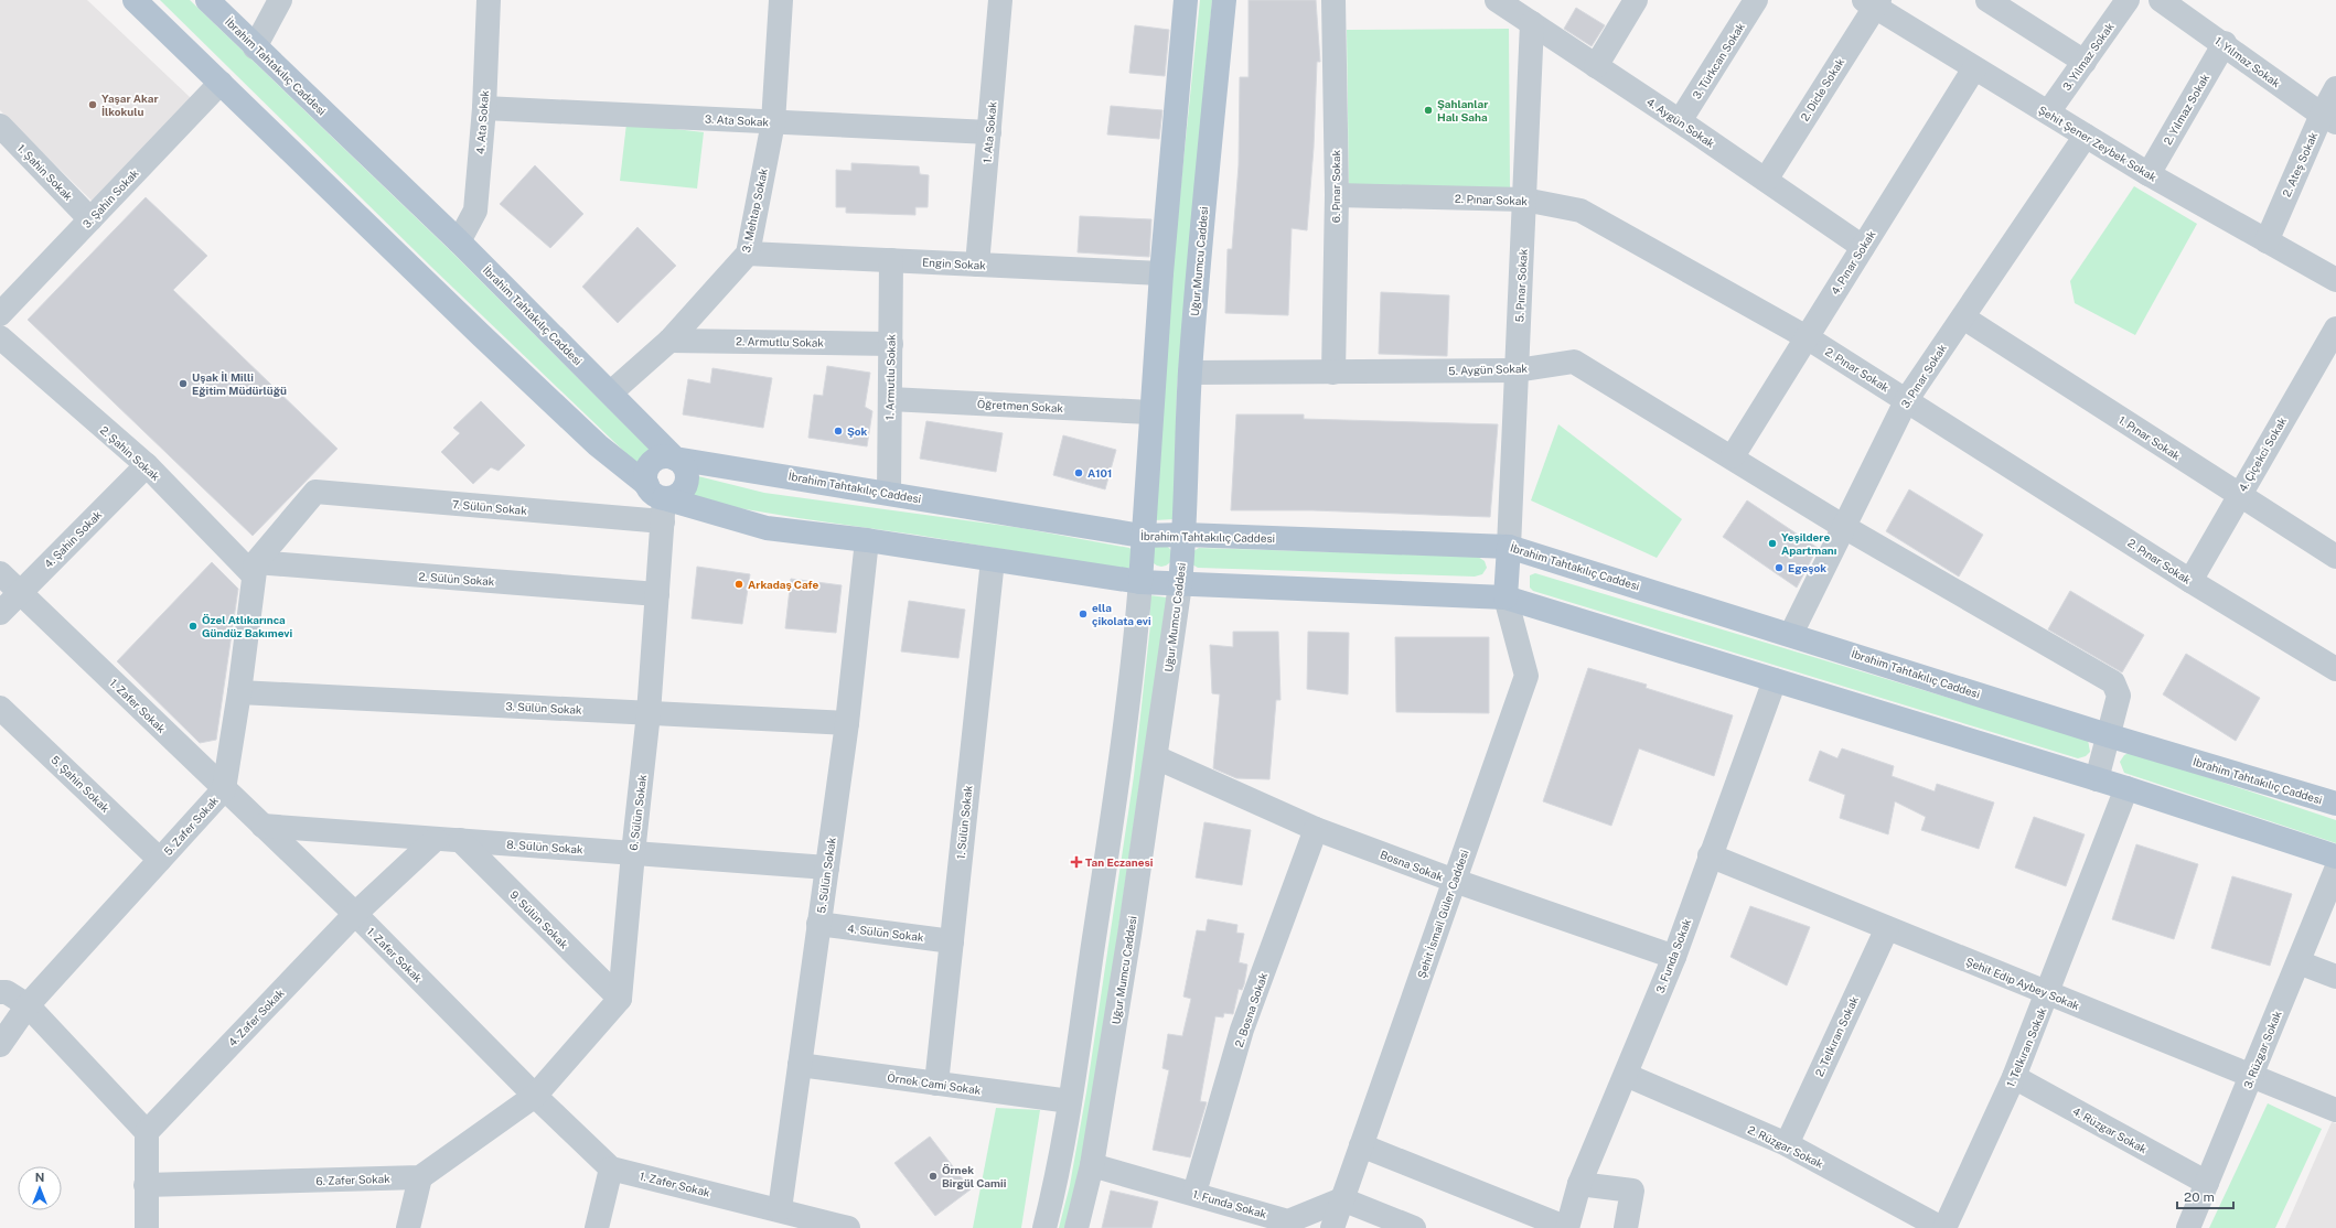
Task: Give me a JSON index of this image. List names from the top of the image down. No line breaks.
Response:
{"streets":{"main road":["İbrahim Tahtakılıç Caddesi","Uğur Mumcu Caddesi"],"street":["3. Yılmaz Sokak","3. Türkcan Sokak","1. Yılmaz Sokak","2. Dicle Sokak","2. Yılmaz Sokak","3. Ata Sokak","4. Ata Sokak","4. Aygün Sokak","1. Ata Sokak","Şehit Şener Zeybek Sokak","2. Ateş Sokak","1. Şahin Sokak","6. Pınar Sokak","3. Şahin Sokak","2. Pınar Sokak","3. Mehtap Sokak","4. Pınar Sokak","Engin Sokak","5. Pınar Sokak","2. Armutlu Sokak","5. Aygün Sokak","3. Pınar Sokak","1. Armutlu Sokak","Öğretmen Sokak","1. Pınar Sokak","2. Şahin Sokak","4. Çiçekci Sokak","7. Sülün Sokak","4. Şahin Sokak","2. Sülün Sokak","1. Zafer Sokak","3. Sülün Sokak","5. Şahin Sokak","6. Sülün Sokak","1. Sülün Sokak","5. Zafer Sokak","8. Sülün Sokak","Bosna Sokak","5. Sülün Sokak","Şehit İsmail Güler Caddesi","9. Sülün Sokak","4. Sülün Sokak","3. Funda Sokak","Şehit Edip Aybey Sokak","2. Bosna Sokak","4. Zafer Sokak","2. Telkıran Sokak","1. Telkıran Sokak","3. Rüzgar Sokak","Örnek Cami Sokak","4. Rüzgar Sokak","2. Rüzgar Sokak","6. Zafer Sokak","1. Funda Sokak"]},"crossings":[["3. Yılmaz Sokak","Şehit Şener Zeybek Sokak"],["3. Türkcan Sokak","4. Aygün Sokak"],["1. Yılmaz Sokak","2. Yılmaz Sokak"],["1. Yılmaz Sokak","2. Ateş Sokak"],["İbrahim Tahtakılıç Caddesi","4. Ata Sokak"],["İbrahim Tahtakılıç Caddesi","3. Mehtap Sokak"],["İbrahim Tahtakılıç Caddesi","Uğur Mumcu Caddesi"],["İbrahim Tahtakılıç Caddesi","5. Pınar Sokak"],["İbrahim Tahtakılıç Caddesi","5. Aygün Sokak"],["İbrahim Tahtakılıç Caddesi","3. Pınar Sokak"],["İbrahim Tahtakılıç Caddesi","1. Armutlu Sokak"],["İbrahim Tahtakılıç Caddesi","7. Sülün Sokak"],["İbrahim Tahtakılıç Caddesi","6. Sülün Sokak"],["2. Dicle Sokak","4. Aygün Sokak"],["2. Dicle Sokak","Şehit Şener Zeybek Sokak"],["2. Yılmaz Sokak","Şehit Şener Zeybek Sokak"],["3. Ata Sokak","4. Ata Sokak"],["3. Ata Sokak","1. Ata Sokak"],["3. Ata Sokak","3. Mehtap Sokak"],["4. Aygün Sokak","4. Pınar Sokak"],["4. Aygün Sokak","5. Pınar Sokak"],["1. Ata Sokak","Engin Sokak"],["Şehit Şener Zeybek Sokak","2. Ateş Sokak"],["Şehit Şener Zeybek Sokak","4. Pınar Sokak"],["Şehit Şener Zeybek Sokak","3. Pınar Sokak"],["1. Şahin Sokak","3. Şahin Sokak"],["6. Pınar Sokak","2. Pınar Sokak"],["6. Pınar Sokak","5. Aygün Sokak"],["2. Pınar Sokak","4. Pınar Sokak"],["2. Pınar Sokak","5. Pınar Sokak"],["2. Pınar Sokak","3. Pınar Sokak"],["2. Pınar Sokak","4. Çiçekci Sokak"],["3. Mehtap Sokak","Engin Sokak"],["3. Mehtap Sokak","2. Armutlu Sokak"],["Uğur Mumcu Caddesi","5. Aygün Sokak"],["Uğur Mumcu Caddesi","Bosna Sokak"],["Uğur Mumcu Caddesi","1. Funda Sokak"],["4. Pınar Sokak","5. Aygün Sokak"],["Engin Sokak","1. Armutlu Sokak"],["5. Pınar Sokak","5. Aygün Sokak"],["2. Armutlu Sokak","1. Armutlu Sokak"],["5. Aygün Sokak","3. Pınar Sokak"],["3. Pınar Sokak","1. Pınar Sokak"],["1. Armutlu Sokak","Öğretmen Sokak"],["1. Pınar Sokak","4. Çiçekci Sokak"],["2. Şahin Sokak","7. Sülün Sokak"],["2. Şahin Sokak","4. Şahin Sokak"],["2. Şahin Sokak","2. Sülün Sokak"],["2. Şahin Sokak","5. Zafer Sokak"],["7. Sülün Sokak","2. Sülün Sokak"],["7. Sülün Sokak","6. Sülün Sokak"],["7. Sülün Sokak","5. Zafer Sokak"],["4. Şahin Sokak","1. Zafer Sokak"],["2. Sülün Sokak","6. Sülün Sokak"],["2. Sülün Sokak","5. Zafer Sokak"],["1. Zafer Sokak","5. Zafer Sokak"],["1. Zafer Sokak","8. Sülün Sokak"],["1. Zafer Sokak","5. Sülün Sokak"],["1. Zafer Sokak","4. Zafer Sokak"],["3. Sülün Sokak","6. Sülün Sokak"],["3. Sülün Sokak","5. Zafer Sokak"],["3. Sülün Sokak","5. Sülün Sokak"],["5. Şahin Sokak","5. Zafer Sokak"],["6. Sülün Sokak","8. Sülün Sokak"],["6. Sülün Sokak","9. Sülün Sokak"],["1. Sülün Sokak","4. Sülün Sokak"],["1. Sülün Sokak","Örnek Cami Sokak"],["8. Sülün Sokak","5. Sülün Sokak"],["8. Sülün Sokak","9. Sülün Sokak"],["8. Sülün Sokak","4. Zafer Sokak"],["Bosna Sokak","Şehit İsmail Güler Caddesi"],["Bosna Sokak","3. Funda Sokak"],["Bosna Sokak","2. Bosna Sokak"],["5. Sülün Sokak","4. Sülün Sokak"],["5. Sülün Sokak","Örnek Cami Sokak"],["Şehit İsmail Güler Caddesi","1. Funda Sokak"],["3. Funda Sokak","Şehit Edip Aybey Sokak"],["3. Funda Sokak","2. Rüzgar Sokak"],["Şehit Edip Aybey Sokak","2. Telkıran Sokak"],["Şehit Edip Aybey Sokak","1. Telkıran Sokak"],["Şehit Edip Aybey Sokak","3. Rüzgar Sokak"],["2. Bosna Sokak","1. Funda Sokak"],["2. Telkıran Sokak","2. Rüzgar Sokak"],["1. Telkıran Sokak","4. Rüzgar Sokak"],["1. Telkıran Sokak","2. Rüzgar Sokak"],["3. Rüzgar Sokak","4. Rüzgar Sokak"]],"places":{"other":["Yaşar Akar İlkokulu","Şahlanlar Halı Saha","Uşak İl Milli Eğitim Müdürlüğü","Şok","A101","Yeşildere Apartmanı","Egeşok","Arkadaş Cafe","ella çikolata evi","Özel Atlıkarınca Gündüz Bakımevi","Örnek Birgül Camii"],"health":["Tan Eczanesi"]},"scale_bar":"20 m","north":"top"}
